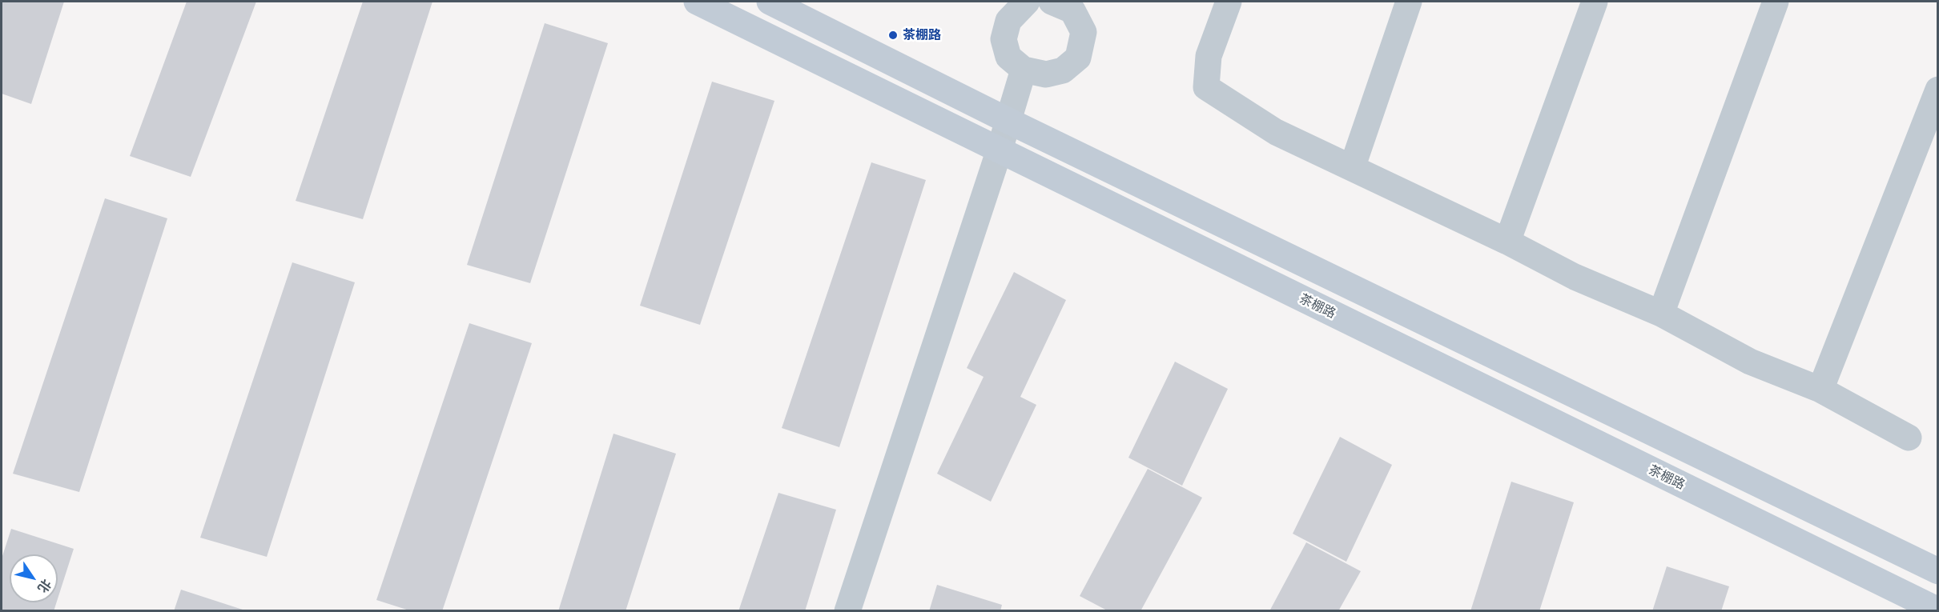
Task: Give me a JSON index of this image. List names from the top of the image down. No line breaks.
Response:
{"streets":{"street":["茶棚路"]},"places":["茶棚路"],"north":"bottom right"}
